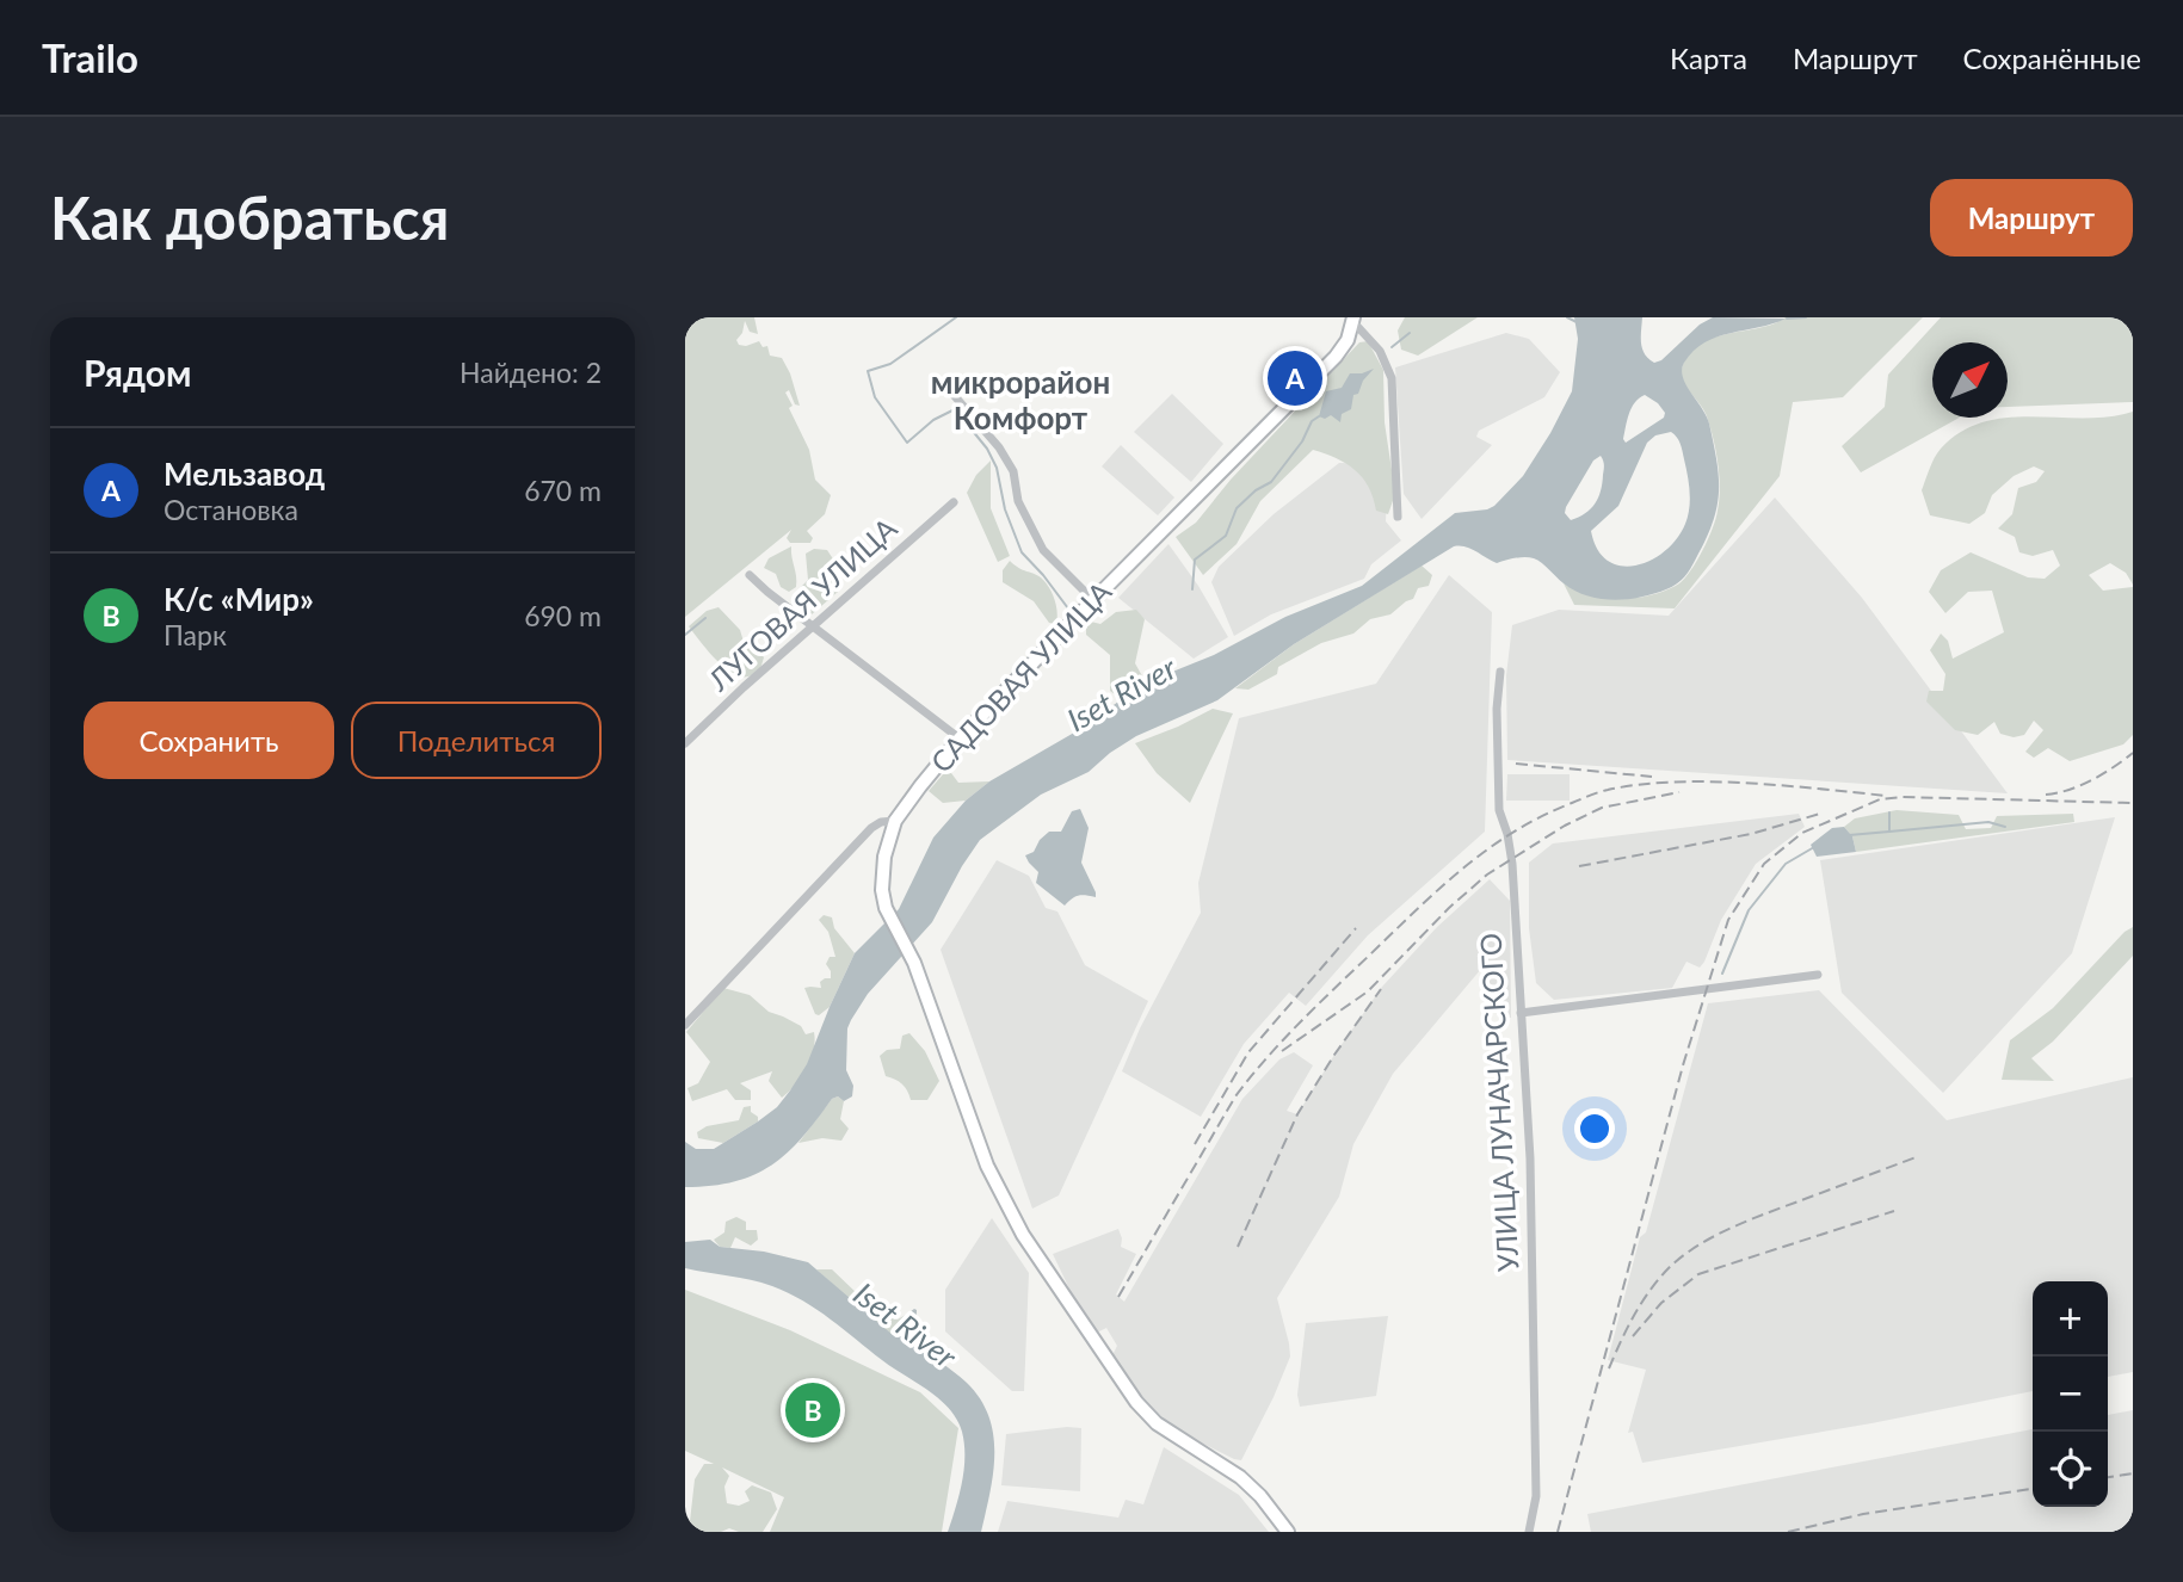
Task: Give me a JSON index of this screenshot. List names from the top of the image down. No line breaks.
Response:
{"streets":{"main road":["САДОВАЯ УЛИЦА"],"street":["ЛУГОВАЯ УЛИЦА","УЛИЦА ЛУНАЧАРСКОГО"]},"districts":["микрорайон Комфорт"],"water":["Iset River"],"north":"top right","page":{"header":"Trailo","nav":["Карта","Маршрут","Сохранённые"],"buttons":["Маршрут",["Сохранить","Поделиться"]],"title":"Как добраться","heading":["Рядом","Найдено: 2"],"pins":["A","B"],"list":[{"mark":"A","name":"Мельзавод","note":"Остановка","value":"670 m"},{"mark":"B","name":"К/с «Мир»","note":"Парк","value":"690 m"}],"map_buttons":["+","−"]}}
